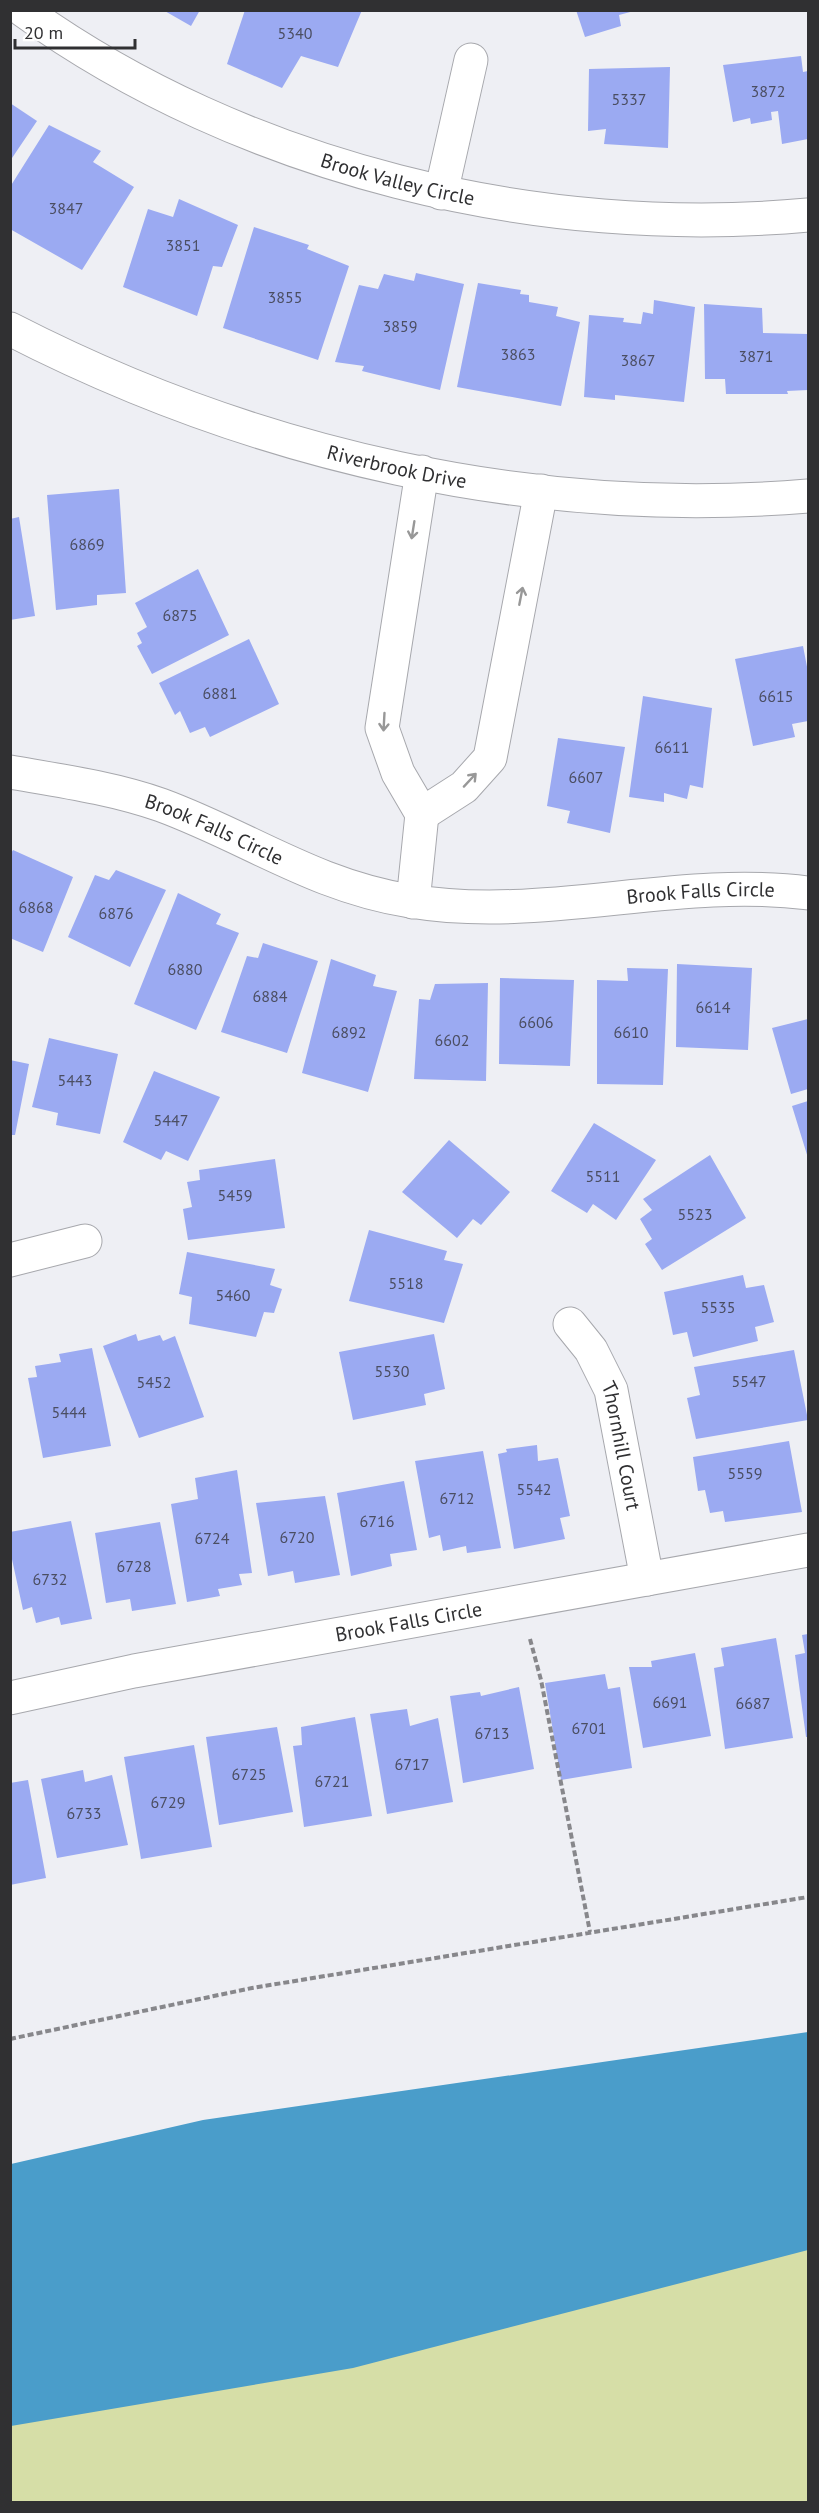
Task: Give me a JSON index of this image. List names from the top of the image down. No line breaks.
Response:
{"streets":{"street":["Brook Valley Circle","Riverbrook Drive","Brook Falls Circle","Thornhill Court"]},"crossings":[["Brook Falls Circle","Thornhill Court"]],"house_numbers":["5340","3872","5337","3847","3851","3855","3859","3863","3871","3867","6869","6875","6881","6615","6611","6607","6868","6876","6880","6884","6614","6606","6892","6610","6602","5443","5447","5511","5459","5523","5518","5460","5535","5530","5547","5452","5444","5559","5542","6712","6716","6720","6724","6728","6732","6691","6687","6701","6713","6717","6725","6721","6729","6733"],"scale_bar":"20 m"}
